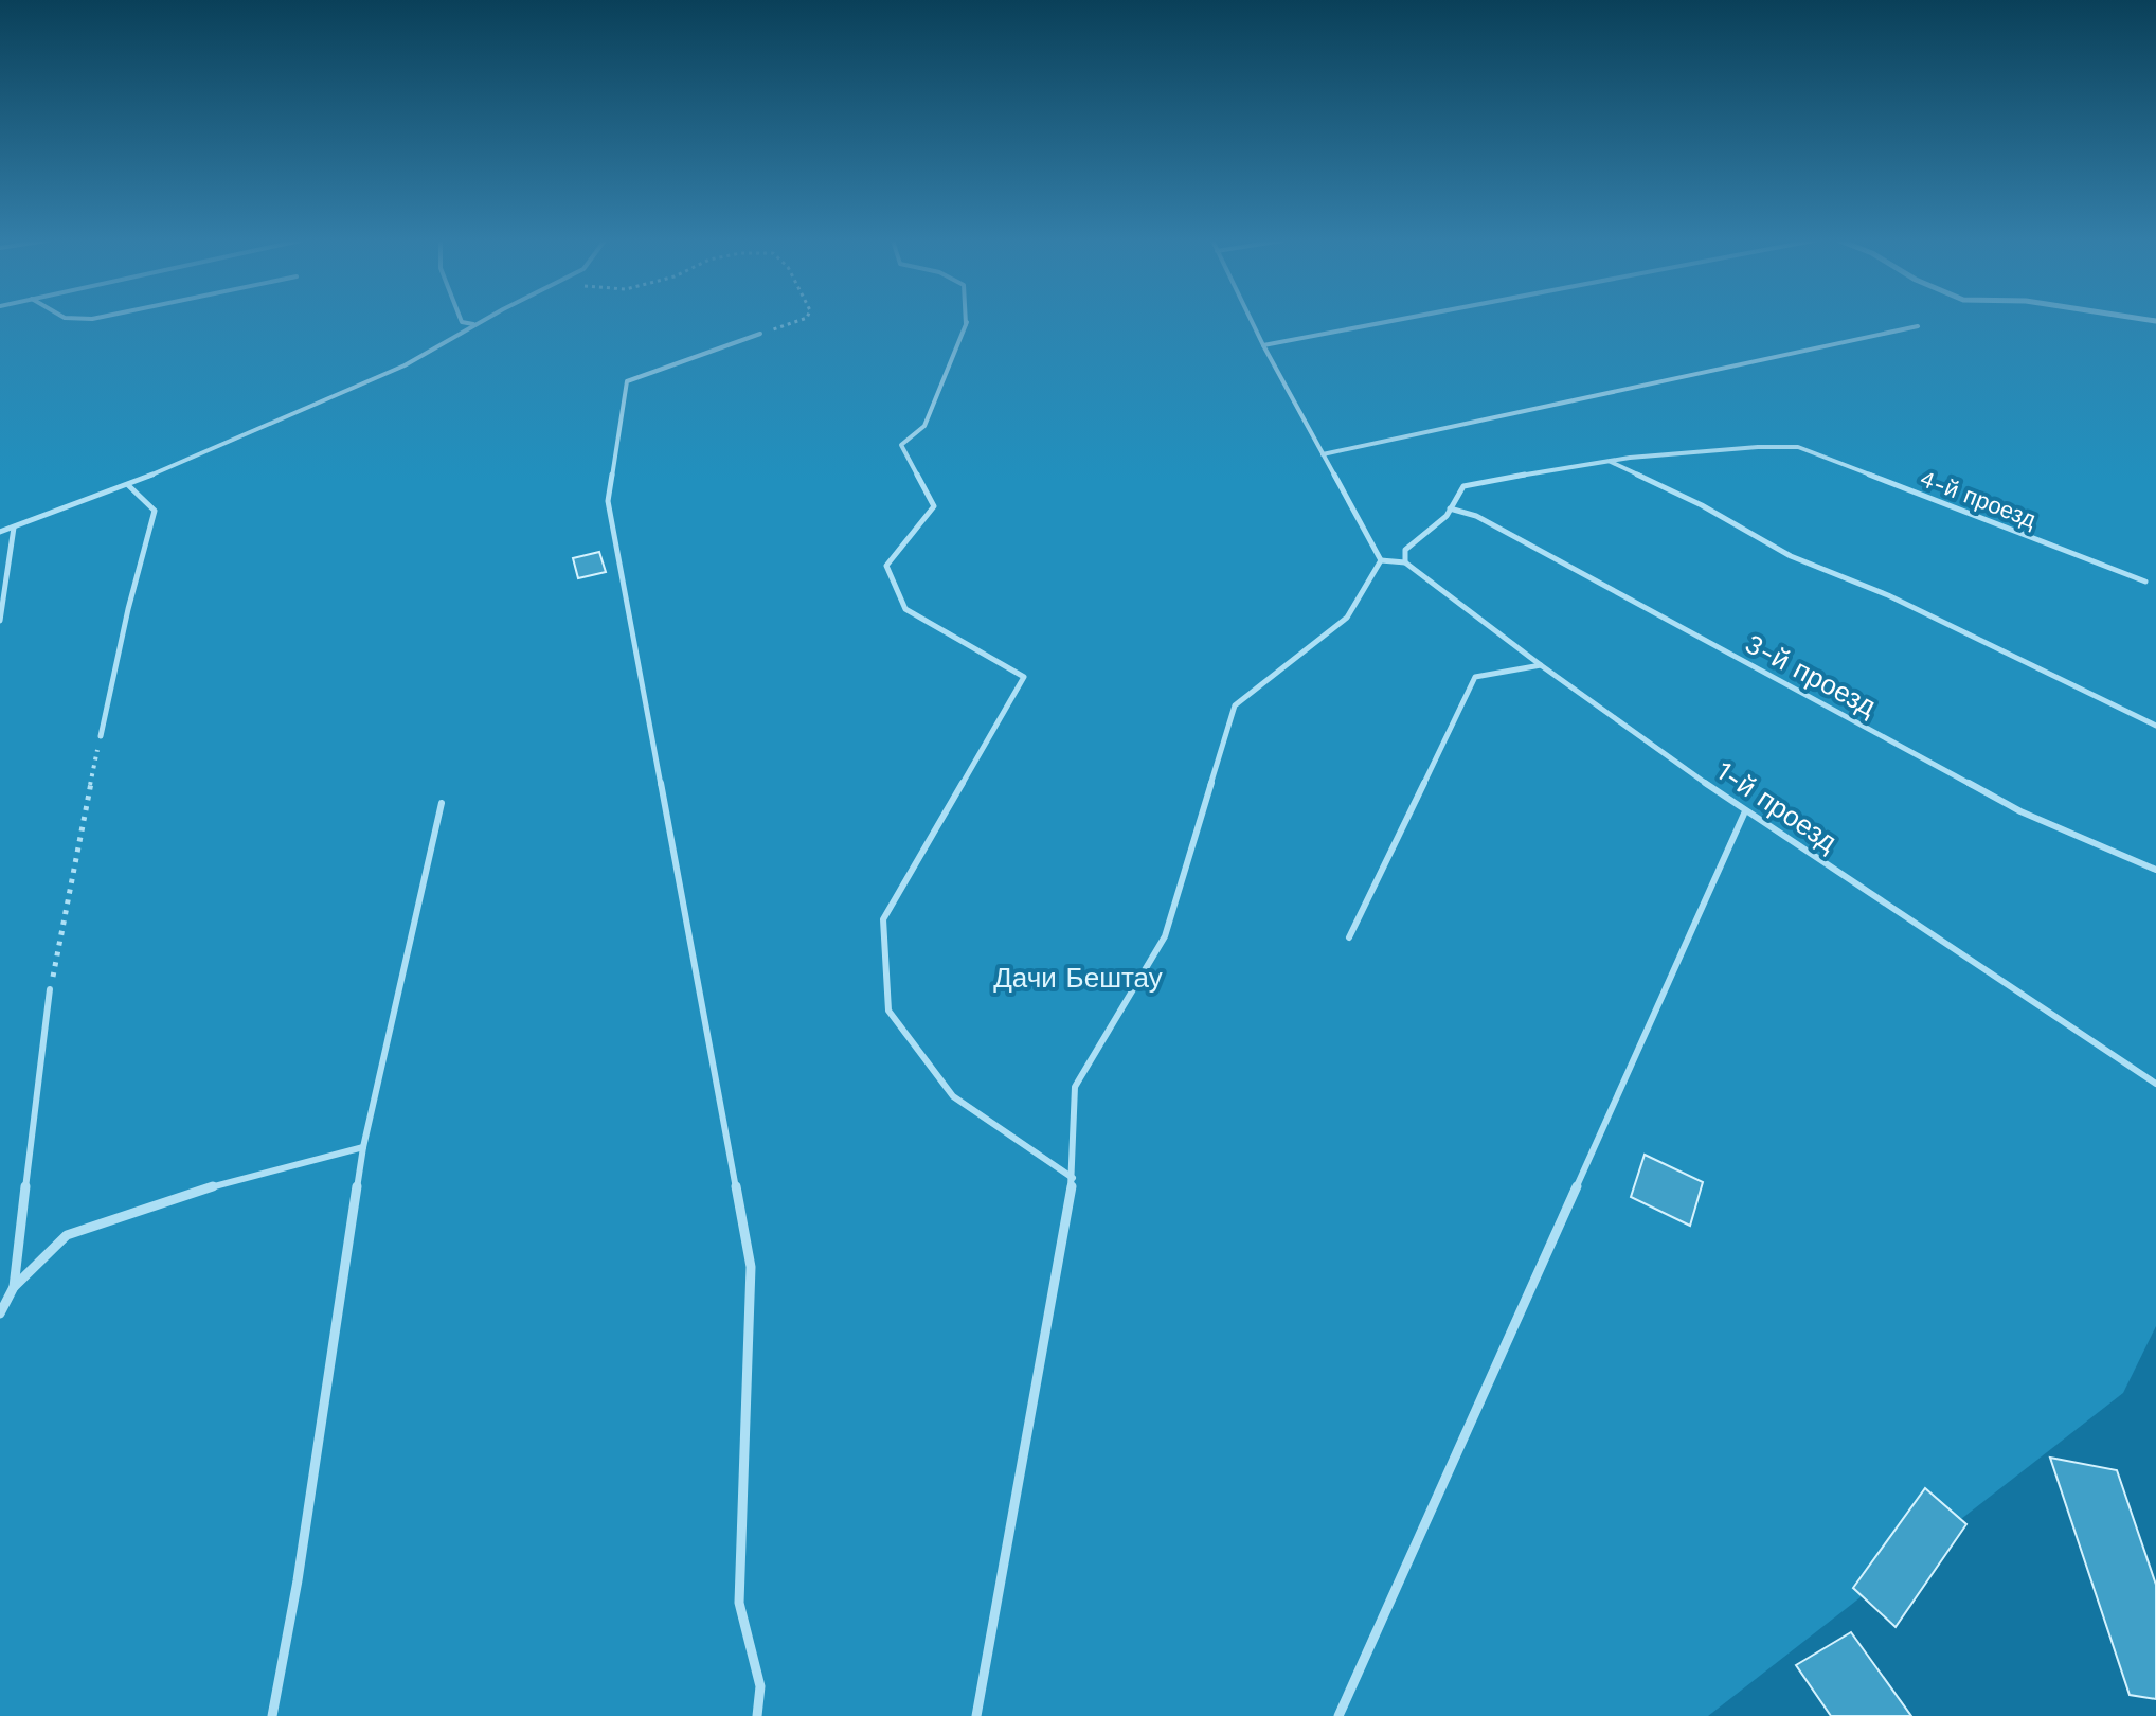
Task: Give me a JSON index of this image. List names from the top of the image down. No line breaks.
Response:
{"streets":{"lane":["4-й проезд","3-й проезд","1-й проезд"]},"parks":["Дачи Бештау"]}
